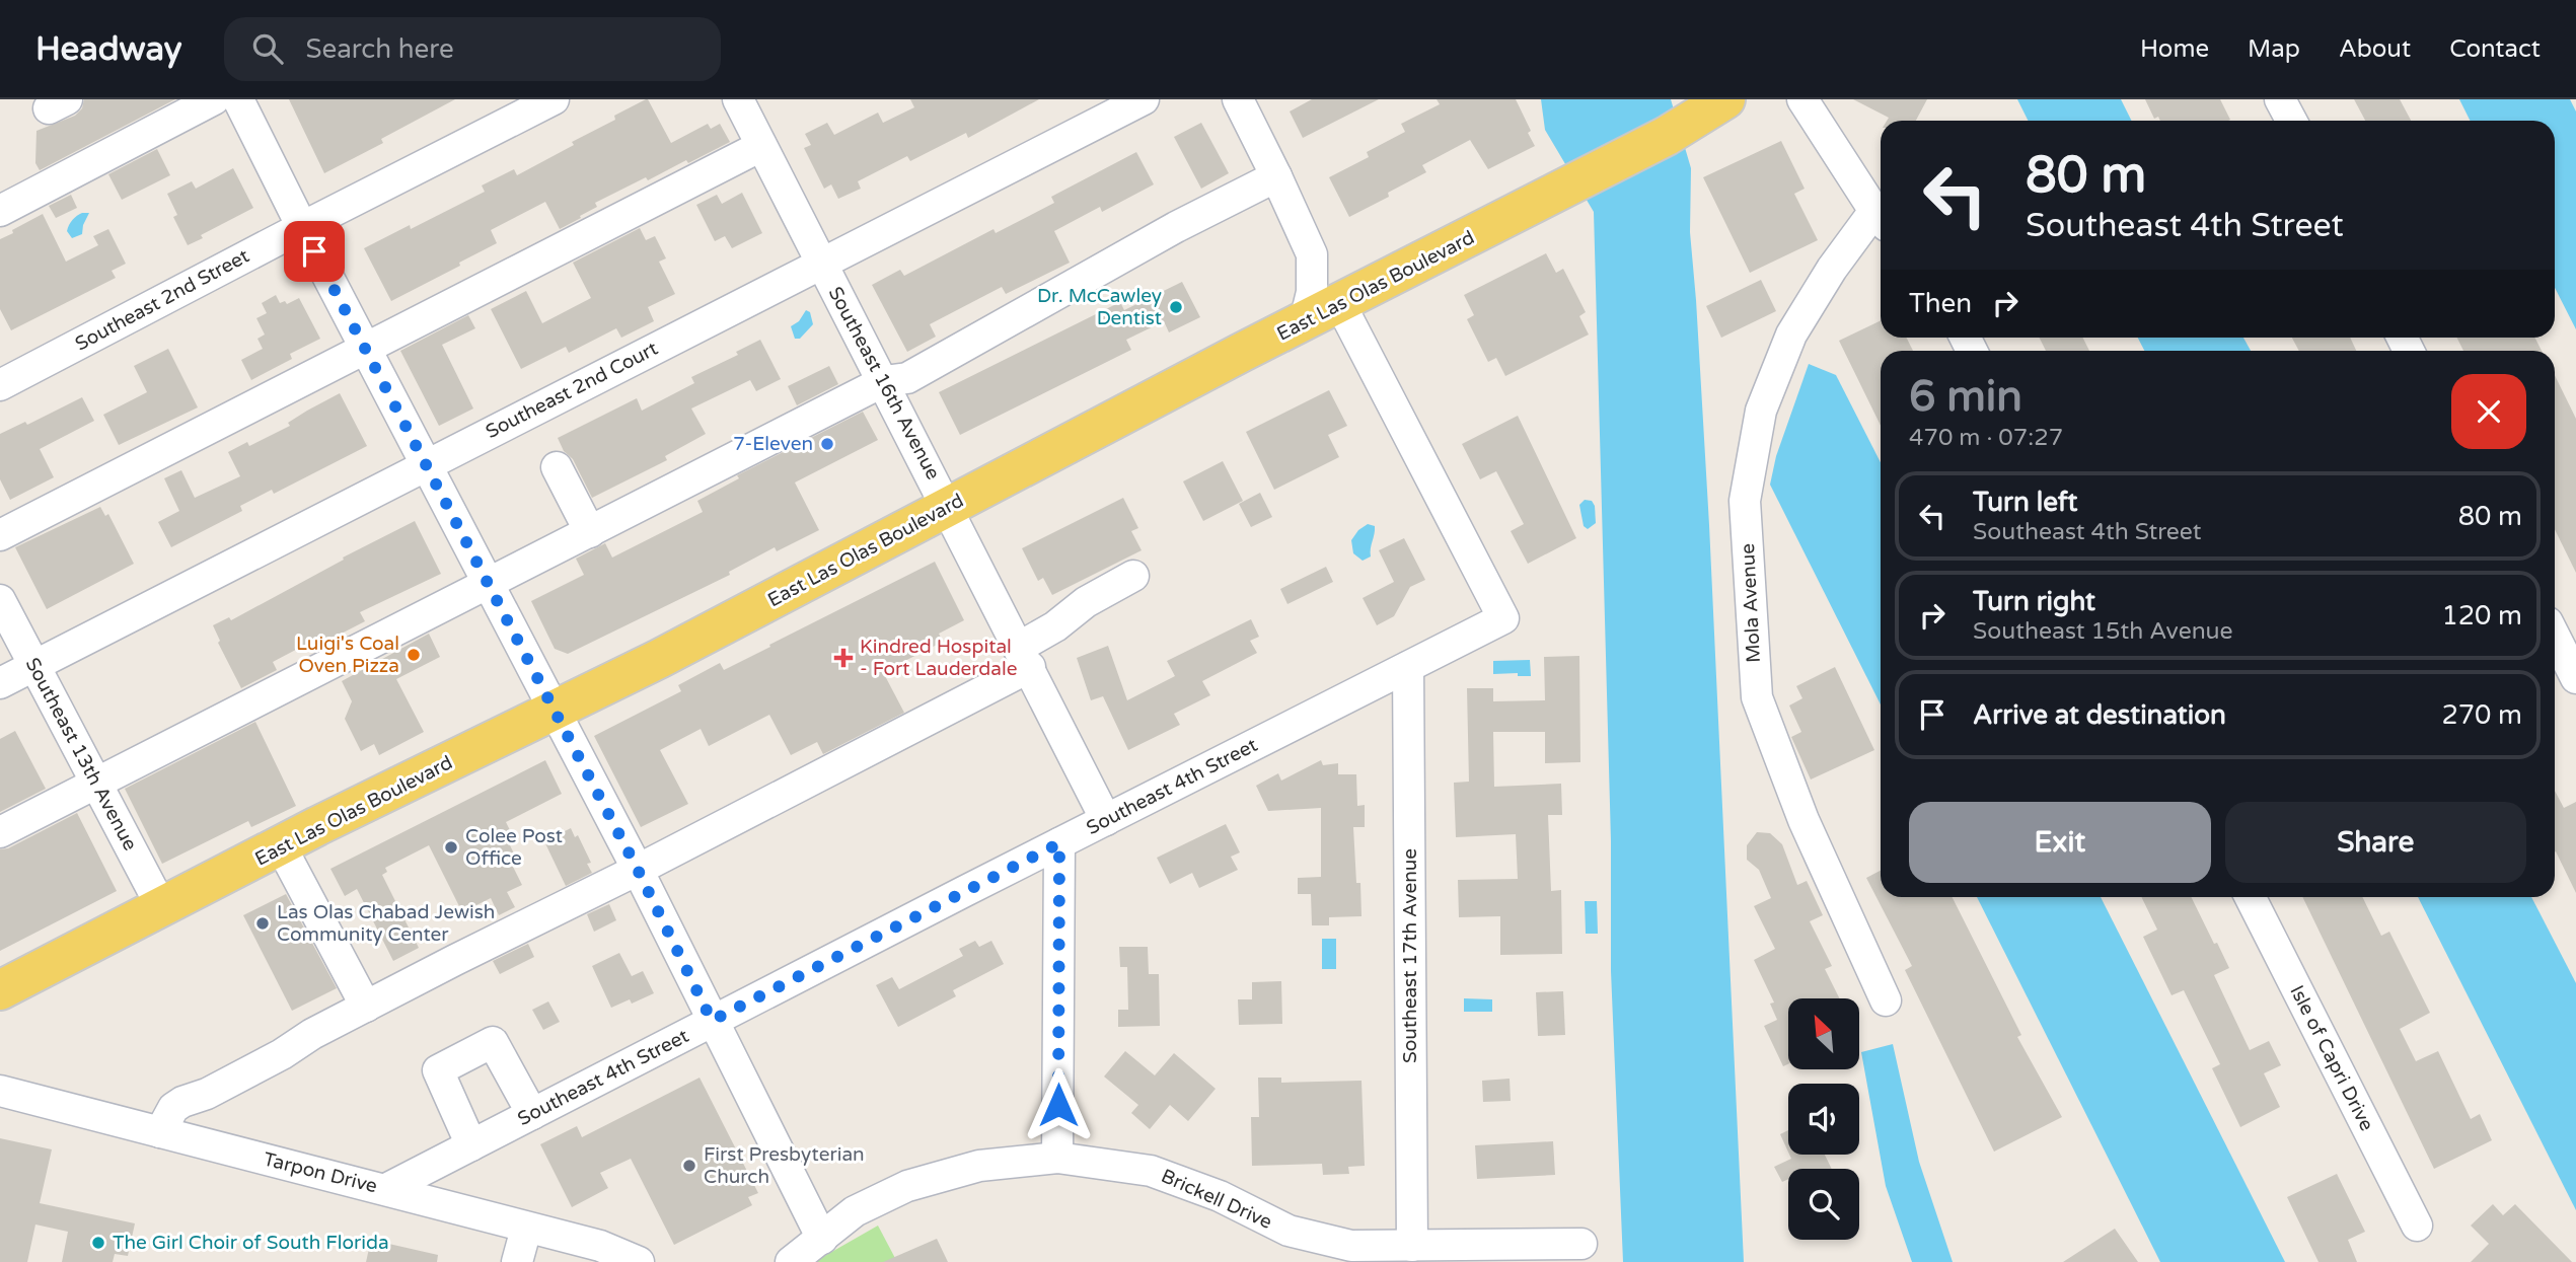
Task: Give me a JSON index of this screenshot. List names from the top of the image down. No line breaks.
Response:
{"streets":{"main road":["East Las Olas Boulevard"],"street":["Southeast 2nd Street","Southeast 16th Avenue","Southeast 2nd Court","Mola Avenue","Southeast 13th Avenue","Southeast 4th Street","Southeast 17th Avenue","Isle of Capri Drive","Tarpon Drive","Brickell Drive"]},"crossings":[["East Las Olas Boulevard","Southeast 16th Avenue"],["East Las Olas Boulevard","Southeast 13th Avenue"],["East Las Olas Boulevard","Southeast 4th Street"],["Southeast 16th Avenue","Southeast 2nd Court"],["Southeast 16th Avenue","Southeast 4th Street"],["Southeast 2nd Court","Southeast 13th Avenue"],["Southeast 4th Street","Southeast 17th Avenue"],["Southeast 4th Street","Tarpon Drive"],["Southeast 17th Avenue","Brickell Drive"]],"places":{"other":["Dr. McCawley Dentist","7-Eleven","Luigi's Coal Oven Pizza","Colee Post Office","Las Olas Chabad Jewish Community Center","First Presbyterian Church","The Girl Choir of South Florida"],"health":["Kindred Hospital - Fort Lauderdale"]},"north":"top left","page":{"header":"Headway","search":"Search here","nav":["Home","Map","About","Contact"],"turn":["80 m","Southeast 4th Street"],"then":"Then","heading":["6 min","470 m · 07:27"],"list":[{"name":"Turn left","note":"Southeast 4th Street","value":"80 m"},{"name":"Turn right","note":"Southeast 15th Avenue","value":"120 m"},{"name":"Arrive at destination","value":"270 m"}],"buttons":["Exit","Share"]}}
